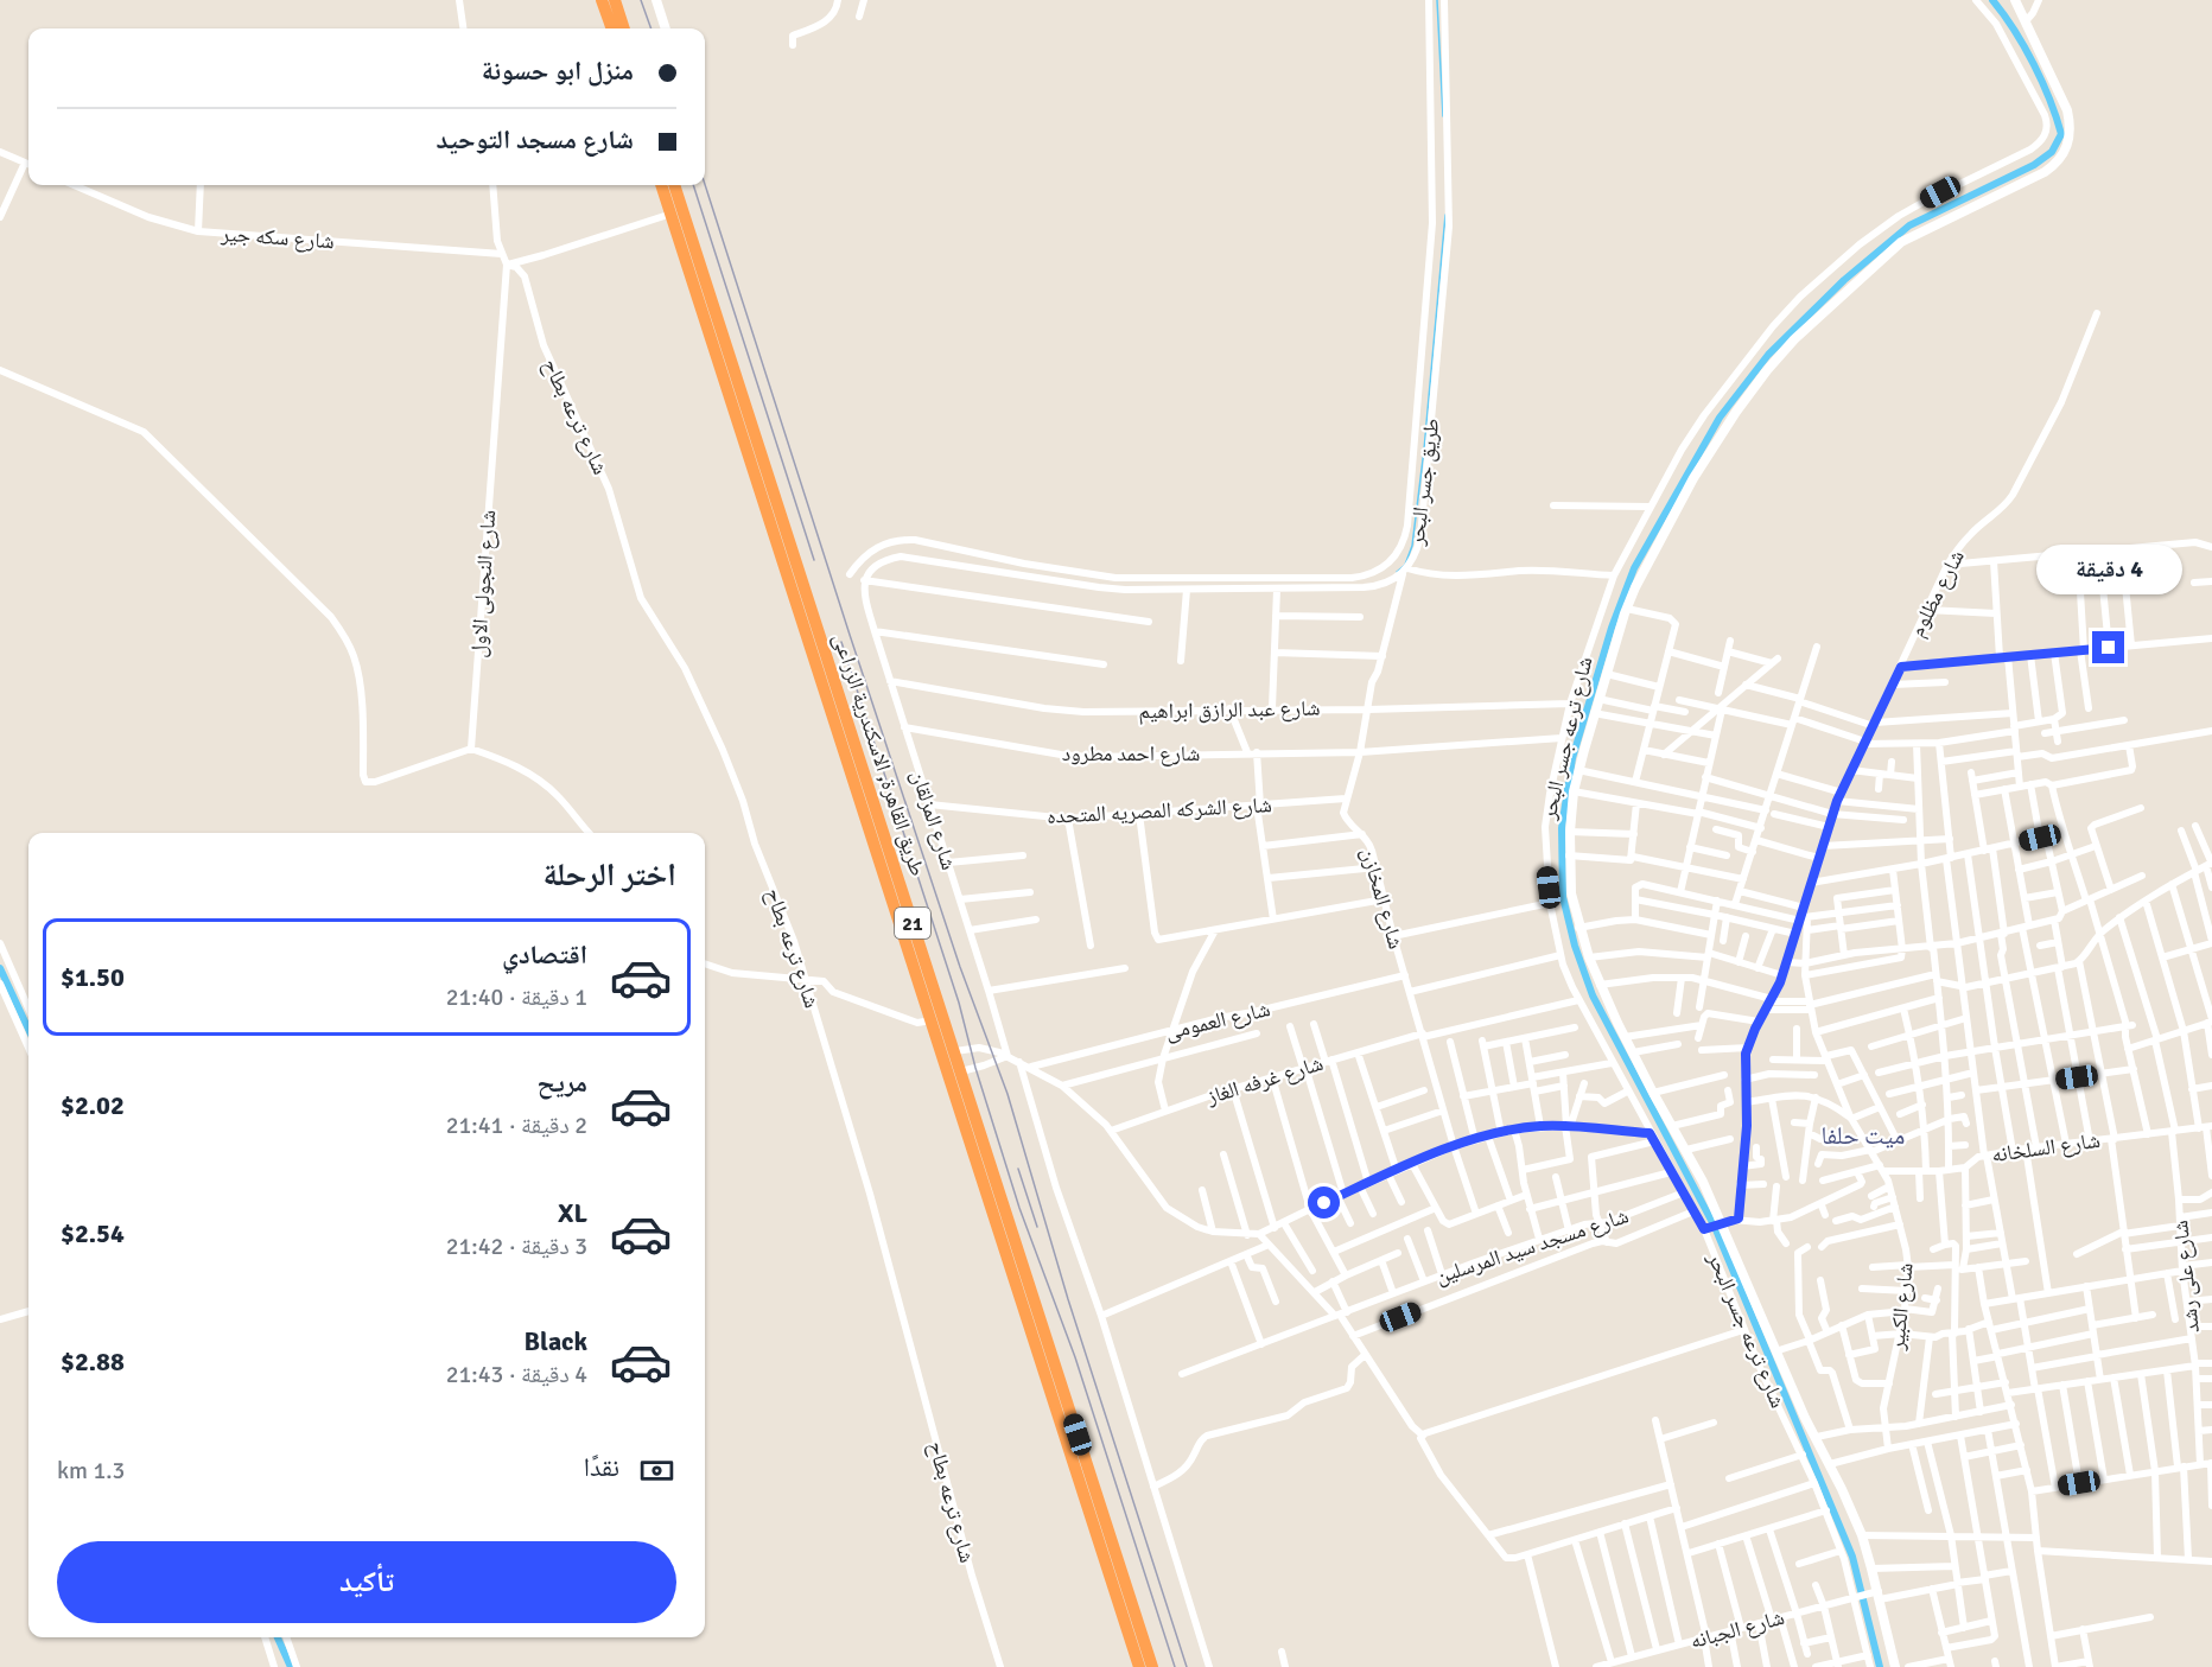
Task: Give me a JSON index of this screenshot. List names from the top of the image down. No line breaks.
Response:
{"streets":{"highway":["طريق القاهرة, الاسكندرية الزراعى","21"],"street":["شارع سكه جير","شارع ترعه بطاح","طريق جسر البحر","شارع النجولى الاول","شارع مظلوم","شارع عبد الرازق ابراهيم","شارع ترعه جسر البحر","شارع احمد مطرود","شارع الشركه المصريه المتحده","شارع المزلقان","شارع المخازن","شارع العمومى","شارع غرفه الغاز","شارع السلخانه","شارع مسجد سيد المرسلين","شارع على رشد","شارع الكبير","شارع الجبانه"]},"crossings":[["شارع ترعه بطاح","شارع النجولى الاول"],["طريق جسر البحر","شارع المزلقان"],["شارع مظلوم","شارع السلخانه"],["شارع مظلوم","شارع الكبير"],["شارع عبد الرازق ابراهيم","شارع ترعه جسر البحر"],["شارع عبد الرازق ابراهيم","شارع المزلقان"],["شارع ترعه جسر البحر","شارع احمد مطرود"],["شارع ترعه جسر البحر","شارع غرفه الغاز"],["شارع ترعه جسر البحر","شارع مسجد سيد المرسلين"],["شارع ترعه جسر البحر","شارع الجبانه"],["شارع احمد مطرود","شارع المزلقان"],["شارع الشركه المصريه المتحده","شارع المزلقان"],["شارع الشركه المصريه المتحده","شارع المخازن"],["شارع المخازن","شارع العمومى"],["شارع المخازن","شارع غرفه الغاز"],["شارع السلخانه","شارع على رشد"],["شارع السلخانه","شارع الكبير"]],"districts":["ميت حلفا"],"page":{"banner":["منزل ابو حسونة","شارع مسجد التوحيد"],"bubble":"4 دقيقة","heading":"اختر الرحلة","list":[{"name":"اقتصادي","note":"1 دقيقة · 21:40","value":"$1.50"},{"name":"مريح","note":"2 دقيقة · 21:41","value":"$2.02"},{"name":"XL","note":"3 دقيقة · 21:42","value":"$2.54"},{"name":"Black","note":"4 دقيقة · 21:43","value":"$2.88"}],"pay":["نقدًا","1.3 km"],"buttons":"تأكيد"}}
